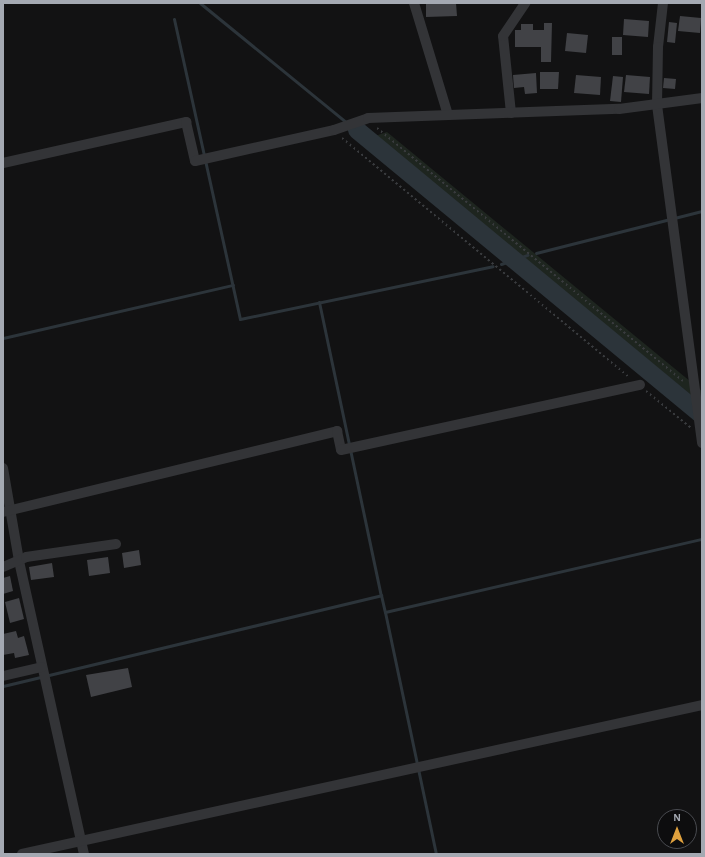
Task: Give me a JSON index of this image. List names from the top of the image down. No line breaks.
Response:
{"north":"top"}
